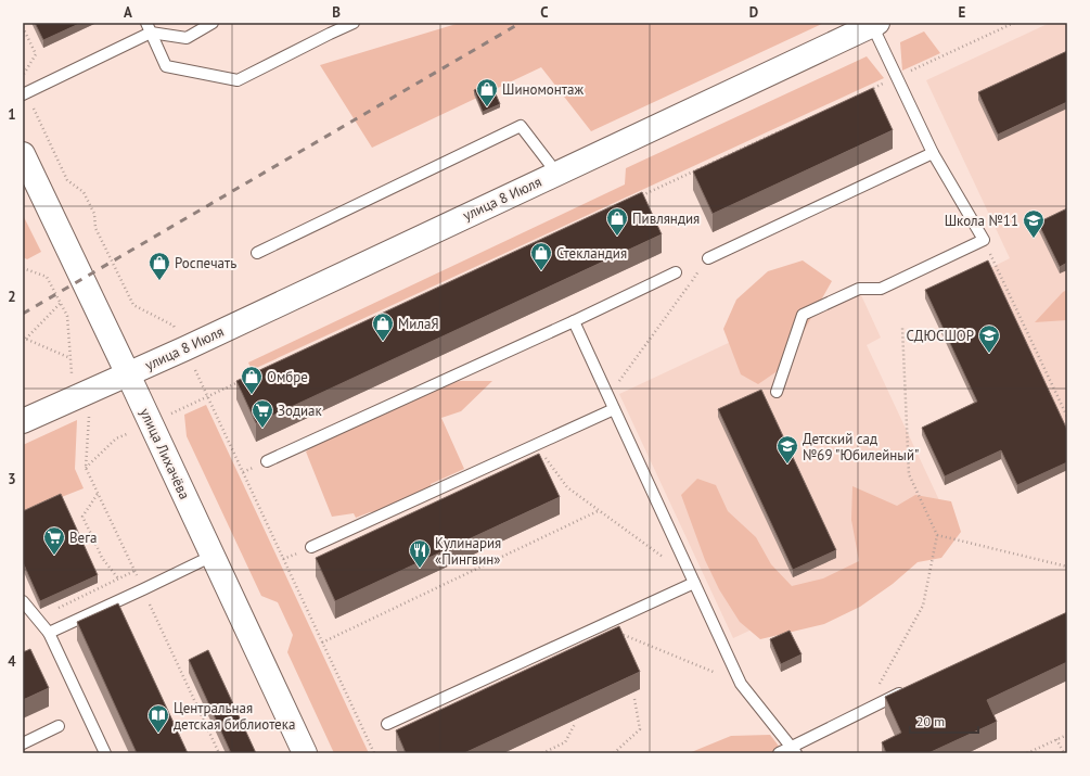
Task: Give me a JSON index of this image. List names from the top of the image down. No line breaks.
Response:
{"streets":{"main road":["улица 8 Июля","улица Лихачёва"]},"crossings":[["улица 8 Июля","улица Лихачёва"]],"places":{"shop":["Шиномонтаж","Пивляндия","Стекландия","Роспечать","МилаЯ","Омбре"],"school or university":["Школа №11","СДЮСШОР","Детский сад №69 \"Юбилейный\""],"supermarket":["Зодиак","Вега"],"restaurant":["Кулинария «Пингвин»"],"library":["Центральная детская библиотека"]},"scale_bar":"20 m","grid":{"columns":["A","B","C","D","E"],"rows":["1","2","3","4"]}}
